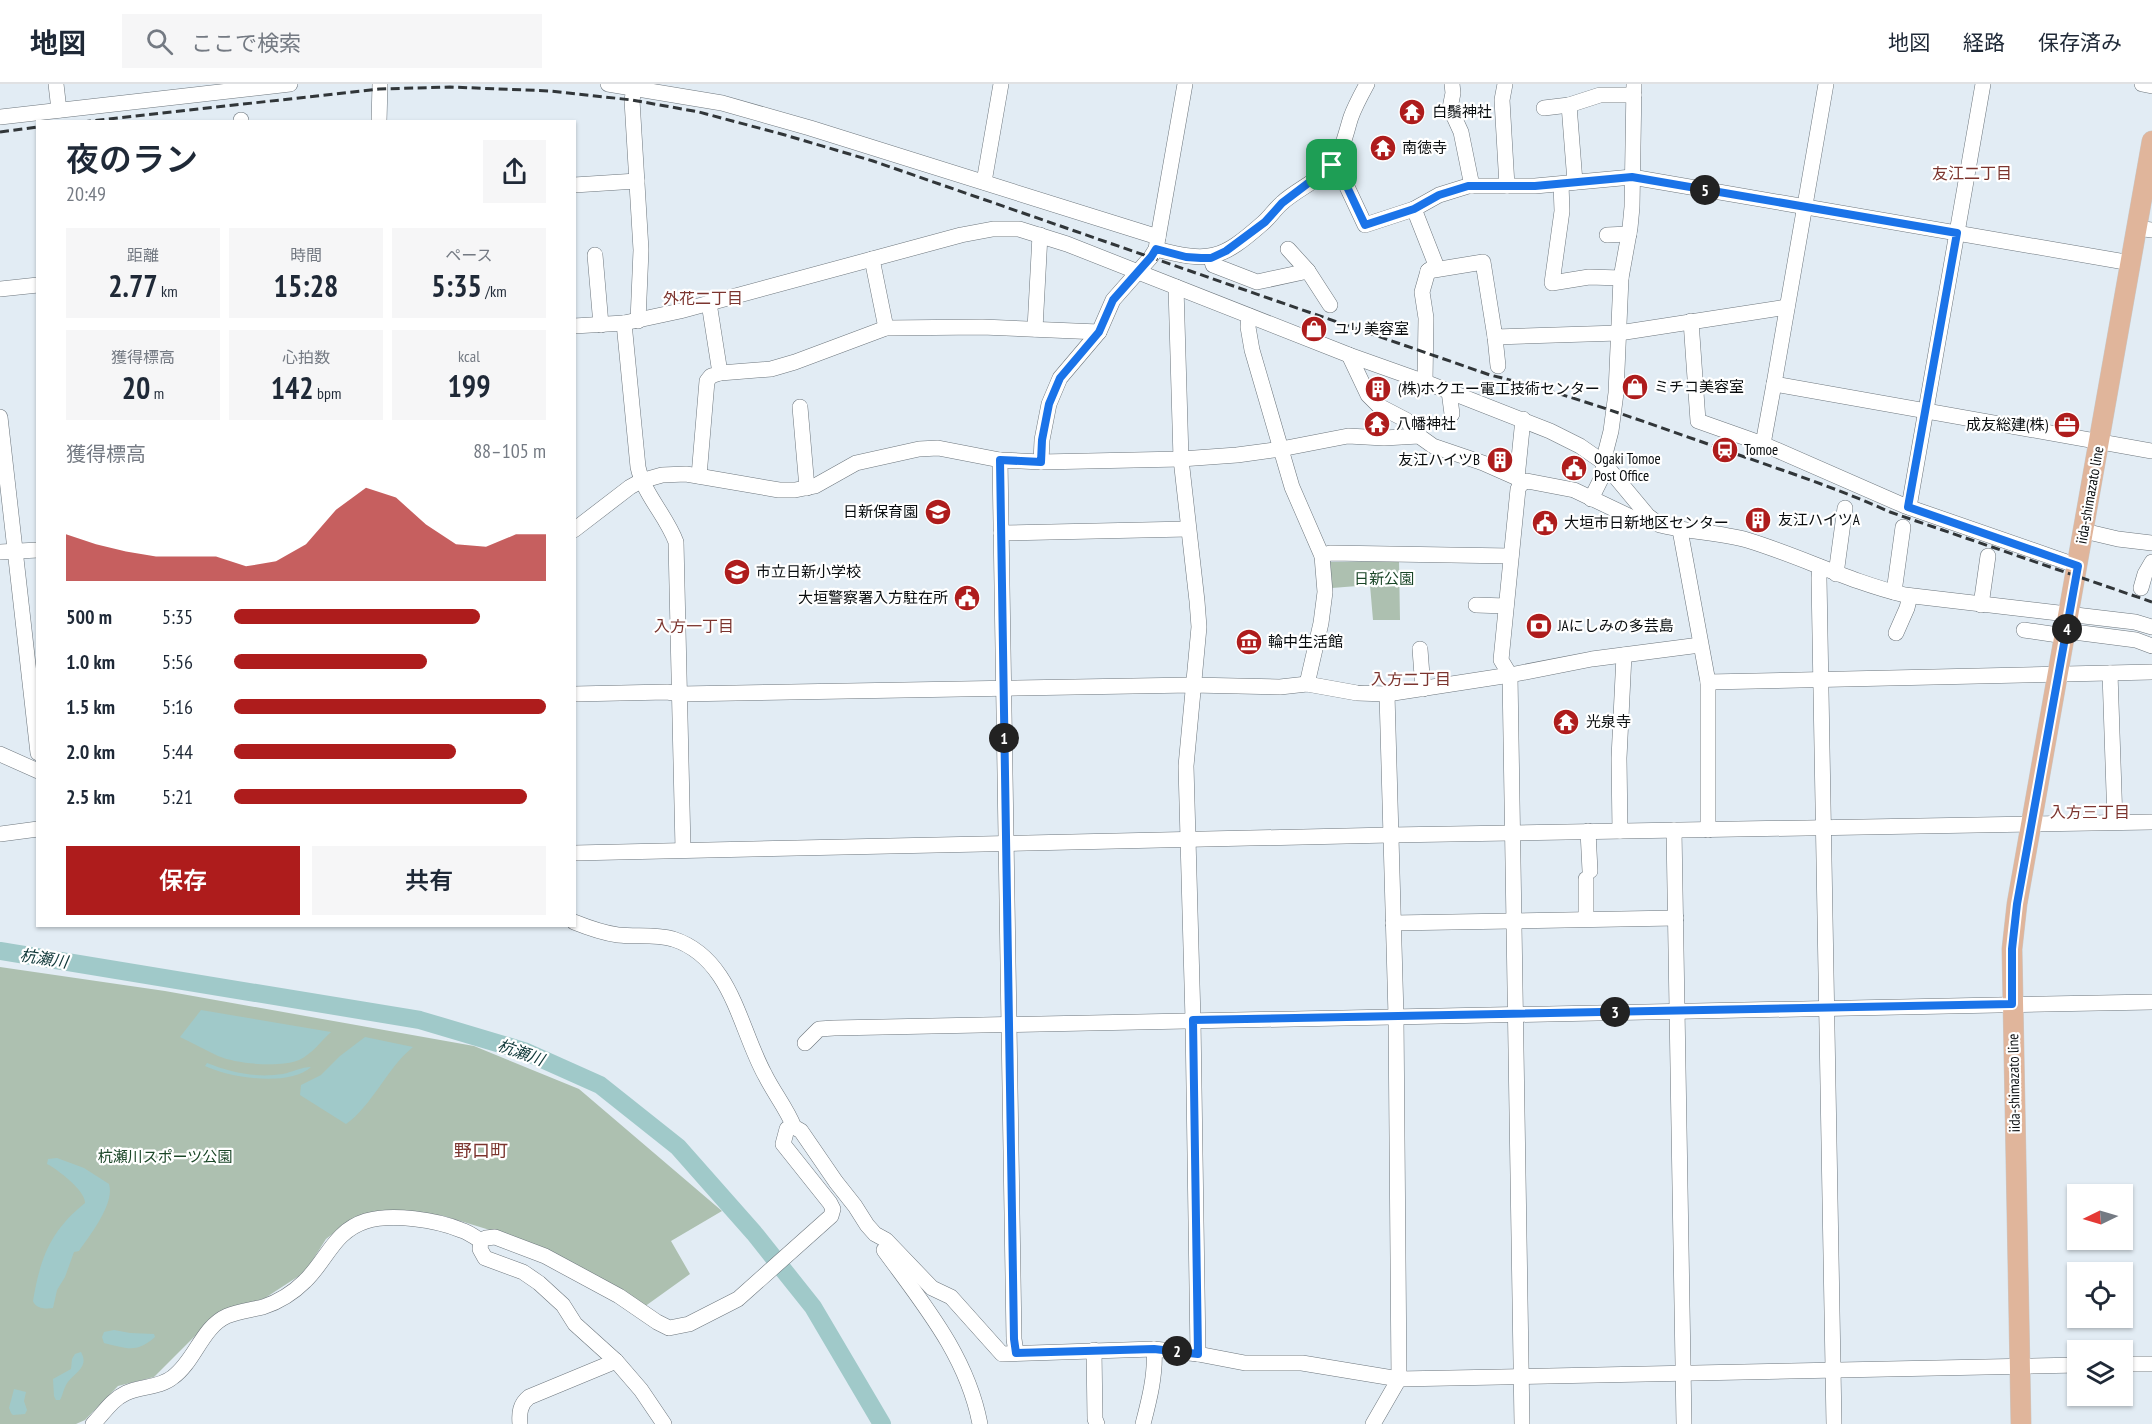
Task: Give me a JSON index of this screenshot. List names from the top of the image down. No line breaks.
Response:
{"streets":{"main road":["iida-shimazato line"]},"districts":["友江二丁目","外花二丁目","入方一丁目","入方二丁目","入方三丁目","野口町"],"water":["杭瀬川"],"parks":["日新公園","杭瀬川スポーツ公園"],"places":{"temple":["白鬚神社","南徳寺","八幡神社","光泉寺"],"shop":["ユリ美容室","ミチコ美容室"],"building":["(株)ホクエー電工技術センター","友江ハイツB","友江ハイツA"],"office":["成友総建(株)"],"station":["Tomoe"],"public building":["Ogaki Tomoe Post Office","大垣市日新地区センター","大垣警察署入方駐在所"],"school or university":["日新保育園","市立日新小学校"],"bank":["JAにしみの多芸島"],"museum":["輪中生活館"]},"north":"left","page":{"header":"地図","search":"ここで検索","nav":["地図","経路","保存済み"],"heading":["夜のラン","20:49"],"pins":["5","4","1","3","2"],"stats":[["距離","2.77 km"],["時間","15:28"],["ペース","5:35 /km"],["獲得標高","20 m"],["心拍数","142 bpm"],["kcal","199"]],"chart":["獲得標高","88–105 m"],"list":[{"name":"500 m","note":"5:35"},{"name":"1.0 km","note":"5:56"},{"name":"1.5 km","note":"5:16"},{"name":"2.0 km","note":"5:44"},{"name":"2.5 km","note":"5:21"}],"buttons":["保存","共有"]}}
